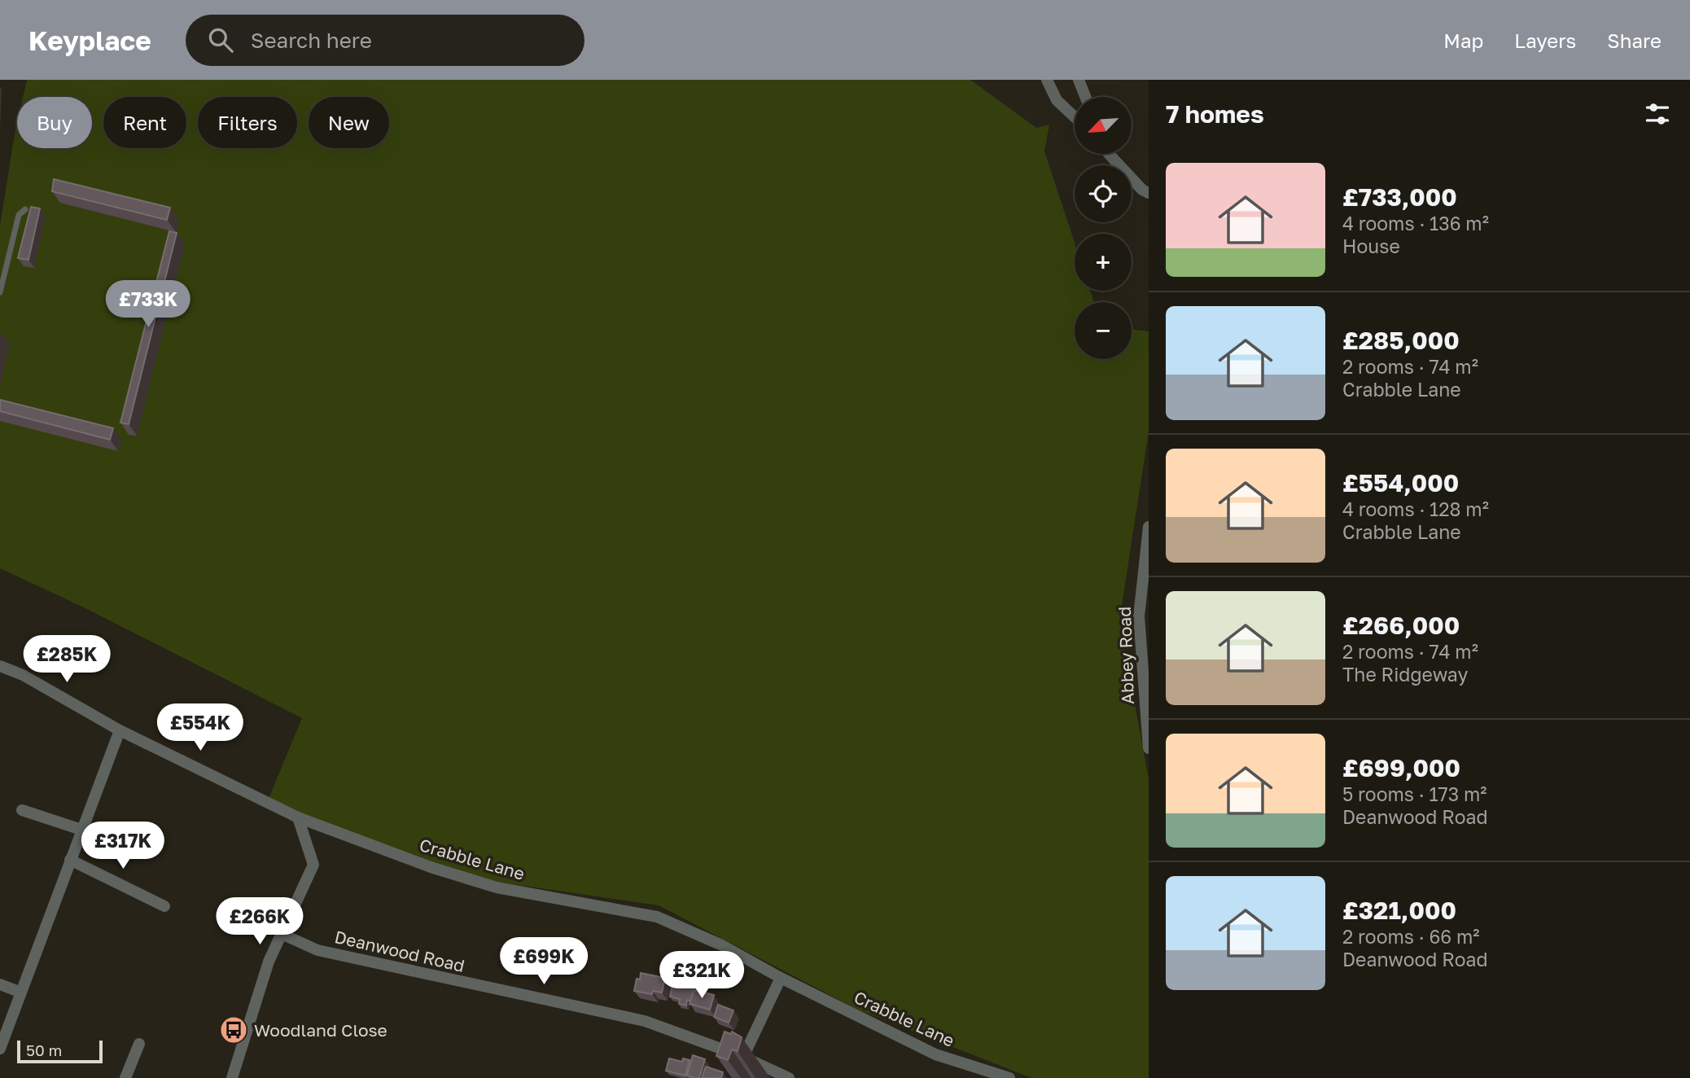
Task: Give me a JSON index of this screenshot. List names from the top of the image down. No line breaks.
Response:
{"streets":{"street":["Abbey Road","Crabble Lane","Deanwood Road"]},"places":{"bus stop":["Woodland Close"]},"scale_bar":"50 m","north":"bottom left","page":{"header":"Keyplace","search":"Search here","nav":["Map","Layers","Share"],"heading":"7 homes","map_buttons":["+","−"],"chip":["Buy","Rent","Filters","New"],"list":[{"name":"£733,000","note":"4 rooms · 136 m² · House"},{"name":"£285,000","note":"2 rooms · 74 m² · Crabble Lane"},{"name":"£554,000","note":"4 rooms · 128 m² · Crabble Lane"},{"name":"£266,000","note":"2 rooms · 74 m² · The Ridgeway"},{"name":"£699,000","note":"5 rooms · 173 m² · Deanwood Road"},{"name":"£321,000","note":"2 rooms · 66 m² · Deanwood Road"}],"price":["£733K","£285K","£554K","£317K","£266K","£699K","£321K"],"scale":"50 m"}}
